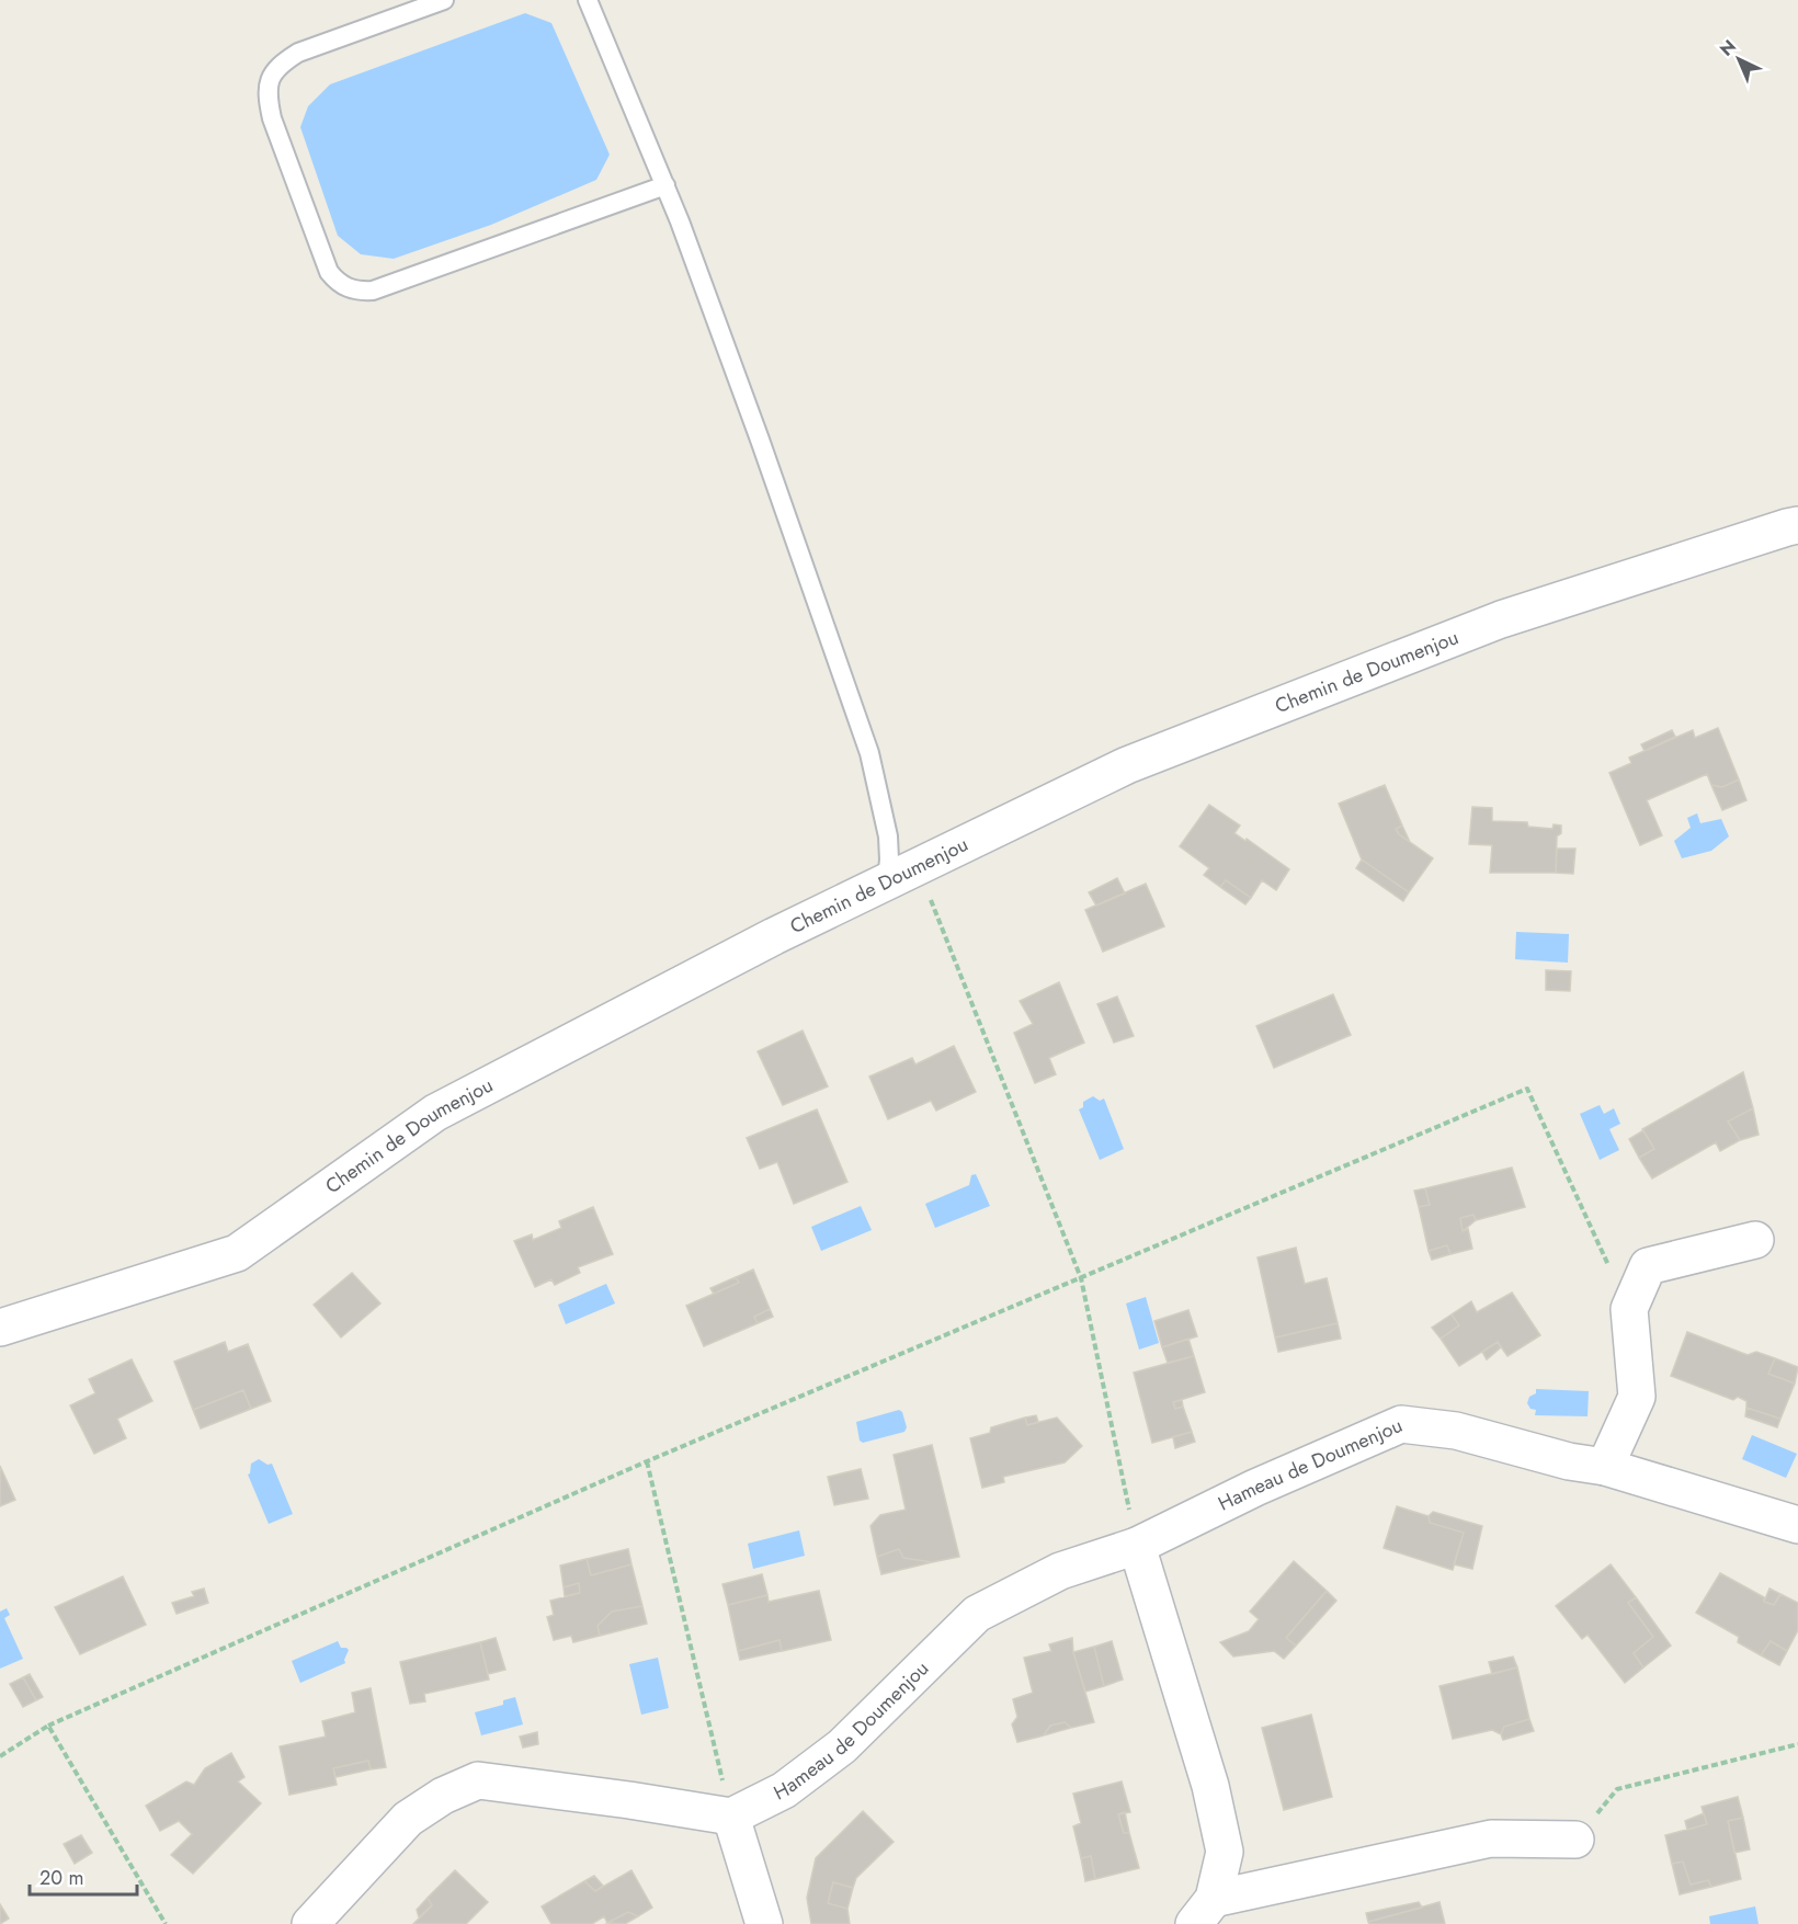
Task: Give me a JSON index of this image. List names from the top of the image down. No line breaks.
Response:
{"streets":{"street":["Chemin de Doumenjou","Hameau de Doumenjou"]},"scale_bar":"20 m","north":"top left"}
